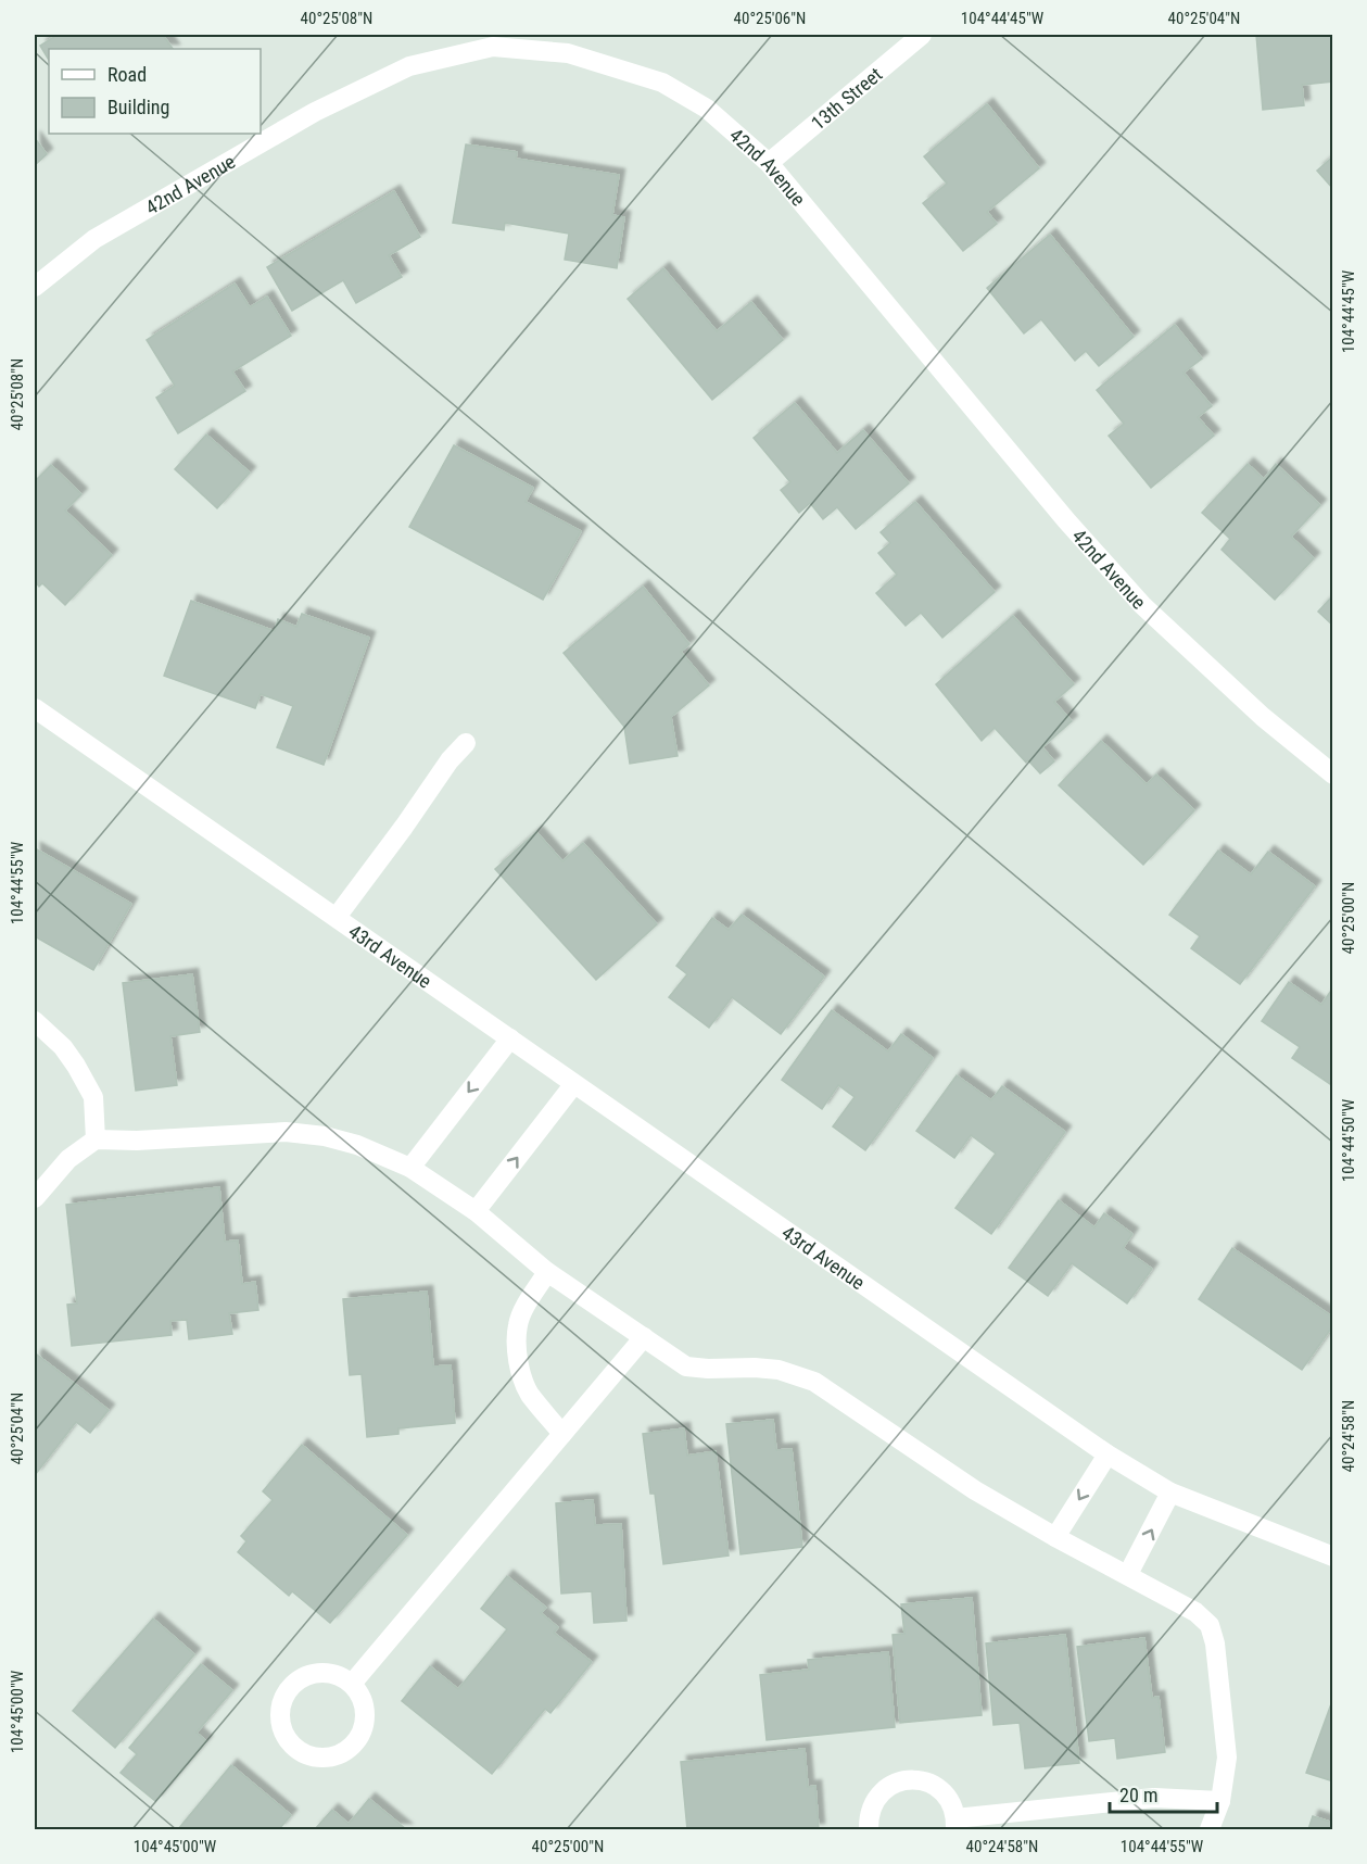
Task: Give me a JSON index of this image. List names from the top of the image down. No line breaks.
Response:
{"streets":{"street":["13th Street","42nd Avenue","43rd Avenue"]},"crossings":[["13th Street","42nd Avenue"]],"legend":["Road","Building"],"scale_bar":"20 m","coordinates":["40°25'08\"N","40°25'06\"N","104°44'45\"W","40°25'04\"N","104°44'55\"W","40°25'00\"N","104°44'50\"W","40°24'58\"N","104°45'00\"W"]}
